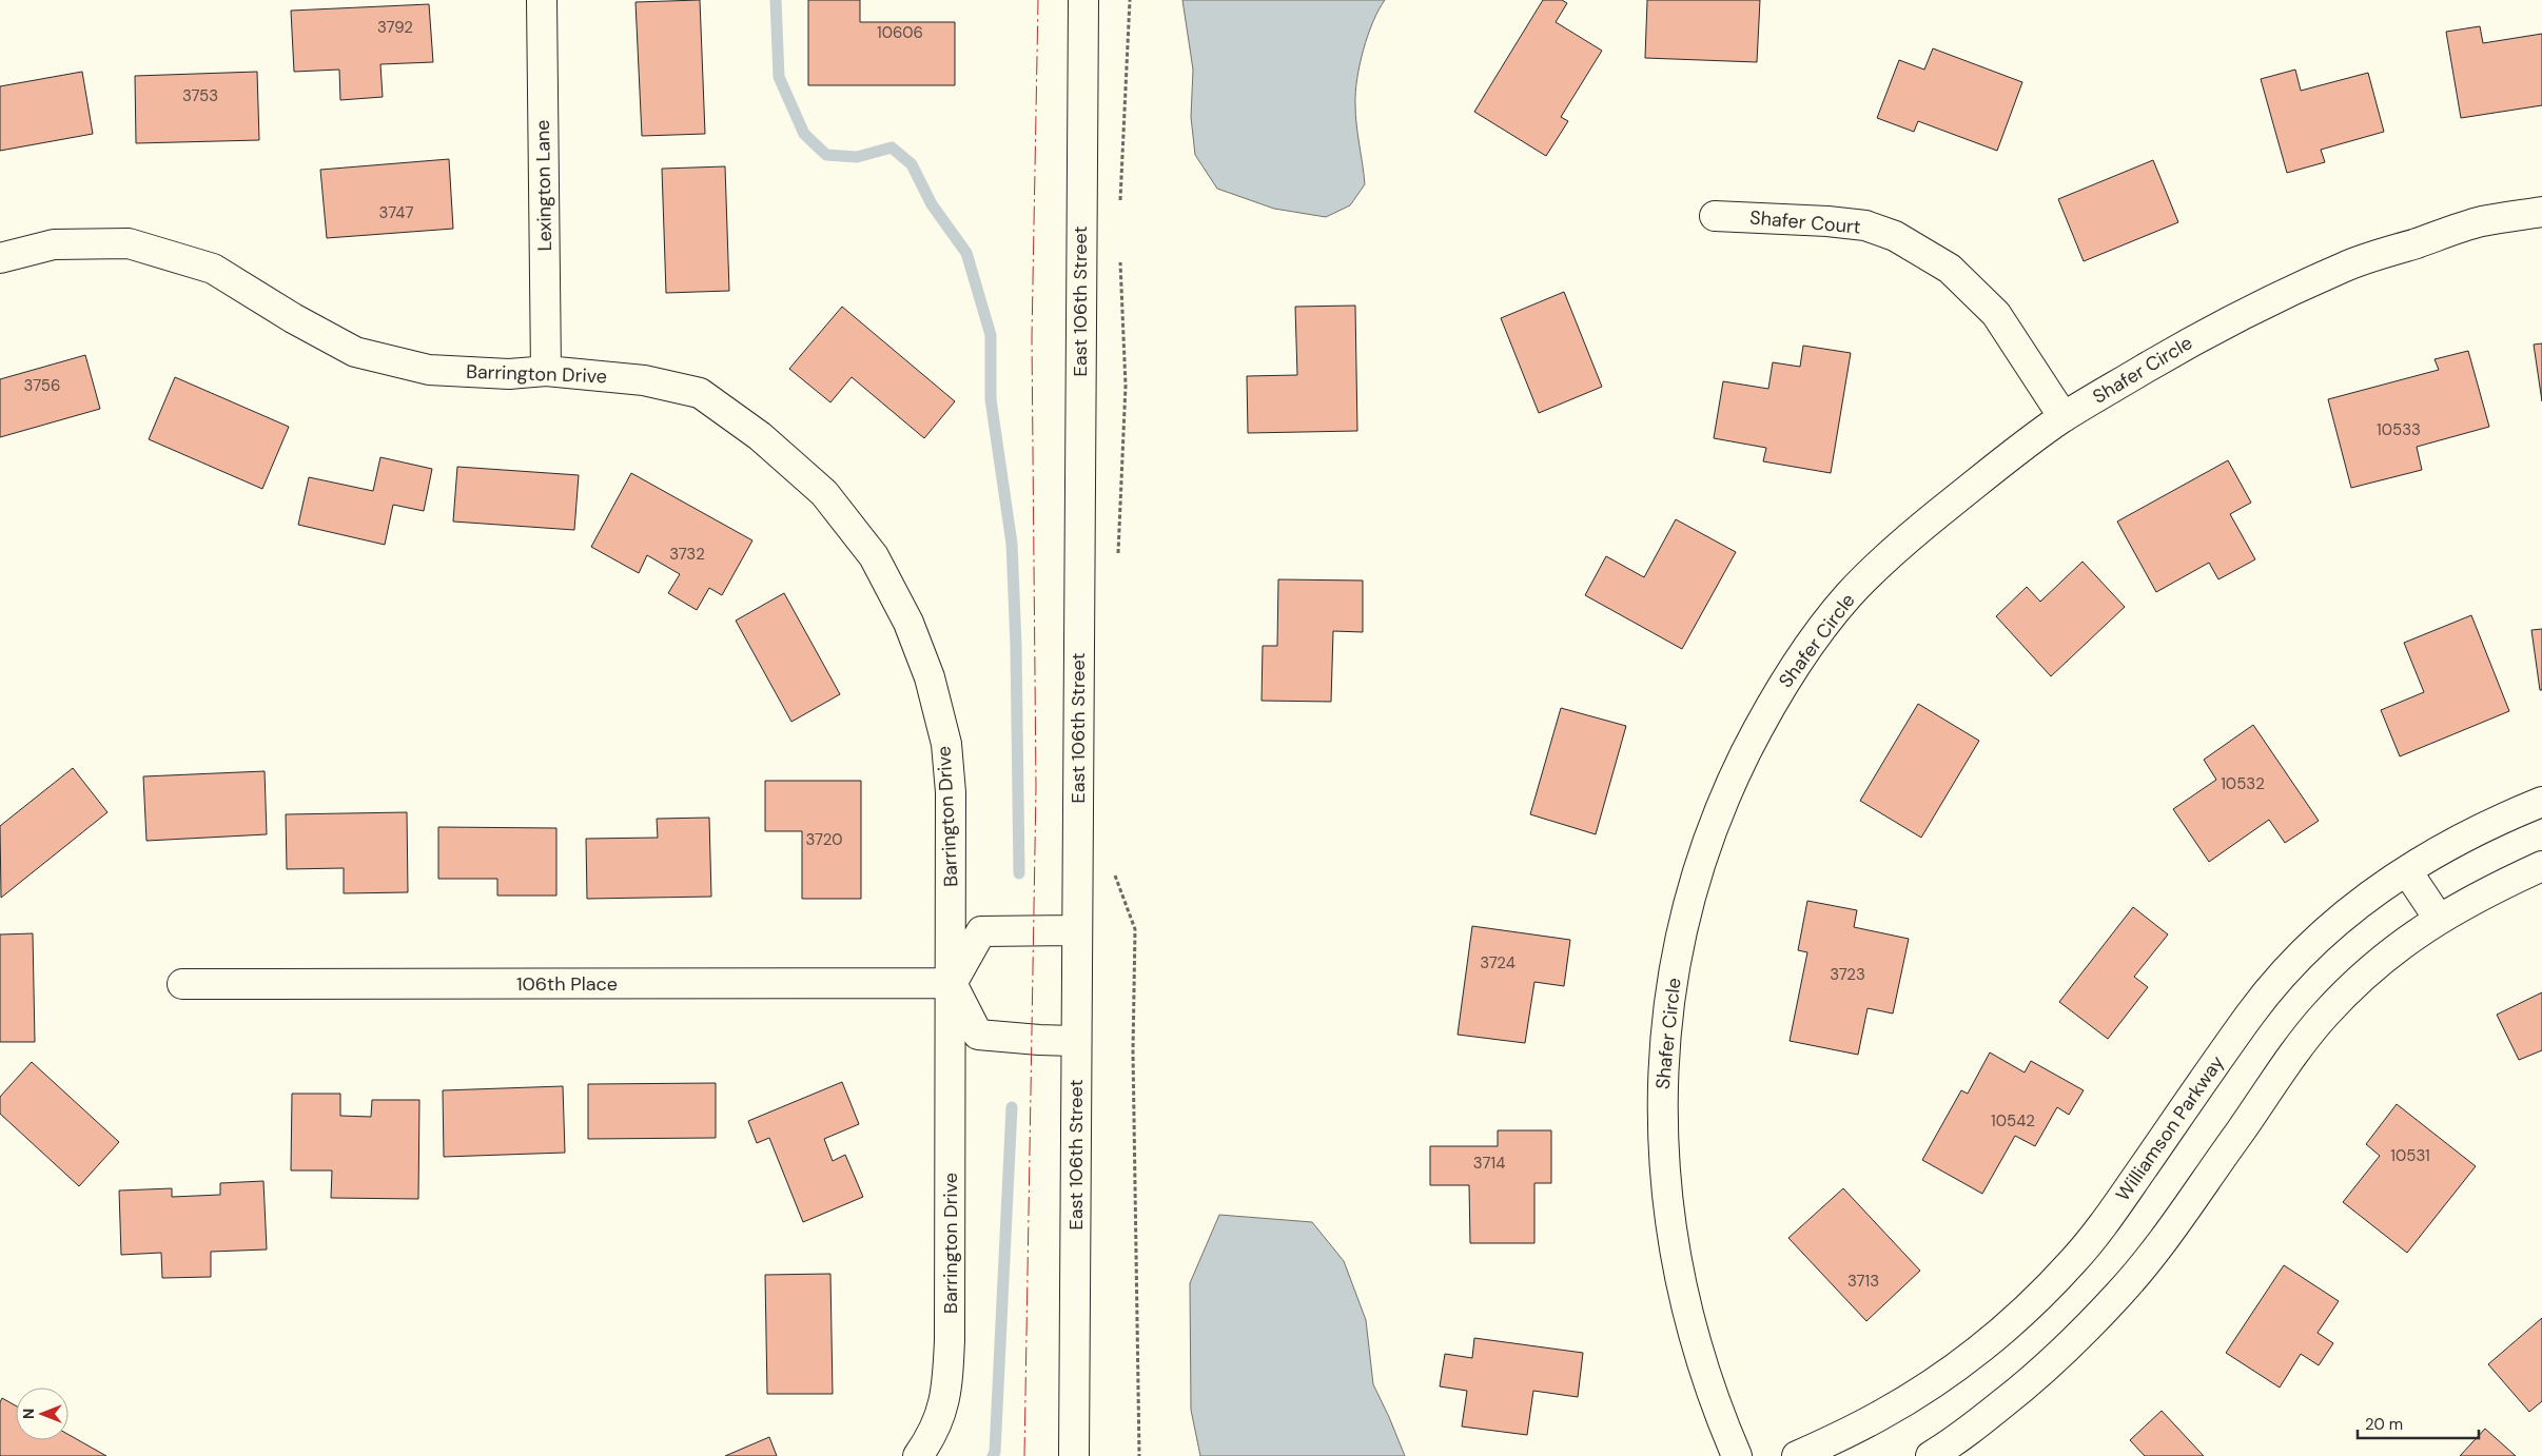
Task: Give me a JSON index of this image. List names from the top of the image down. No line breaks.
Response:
{"streets":{"street":["Lexington Lane","Shafer Court","East 106th Street","Shafer Circle","Barrington Drive","106th Place","Williamson Parkway"]},"crossings":[["Lexington Lane","Barrington Drive"],["Shafer Court","Shafer Circle"],["Barrington Drive","106th Place"]],"house_numbers":["3792","10606","3753","3747","3756","10533","3732","10532","3720","3724","3723","10542","10531","3714","3713"],"scale_bar":"20 m","north":"left"}
